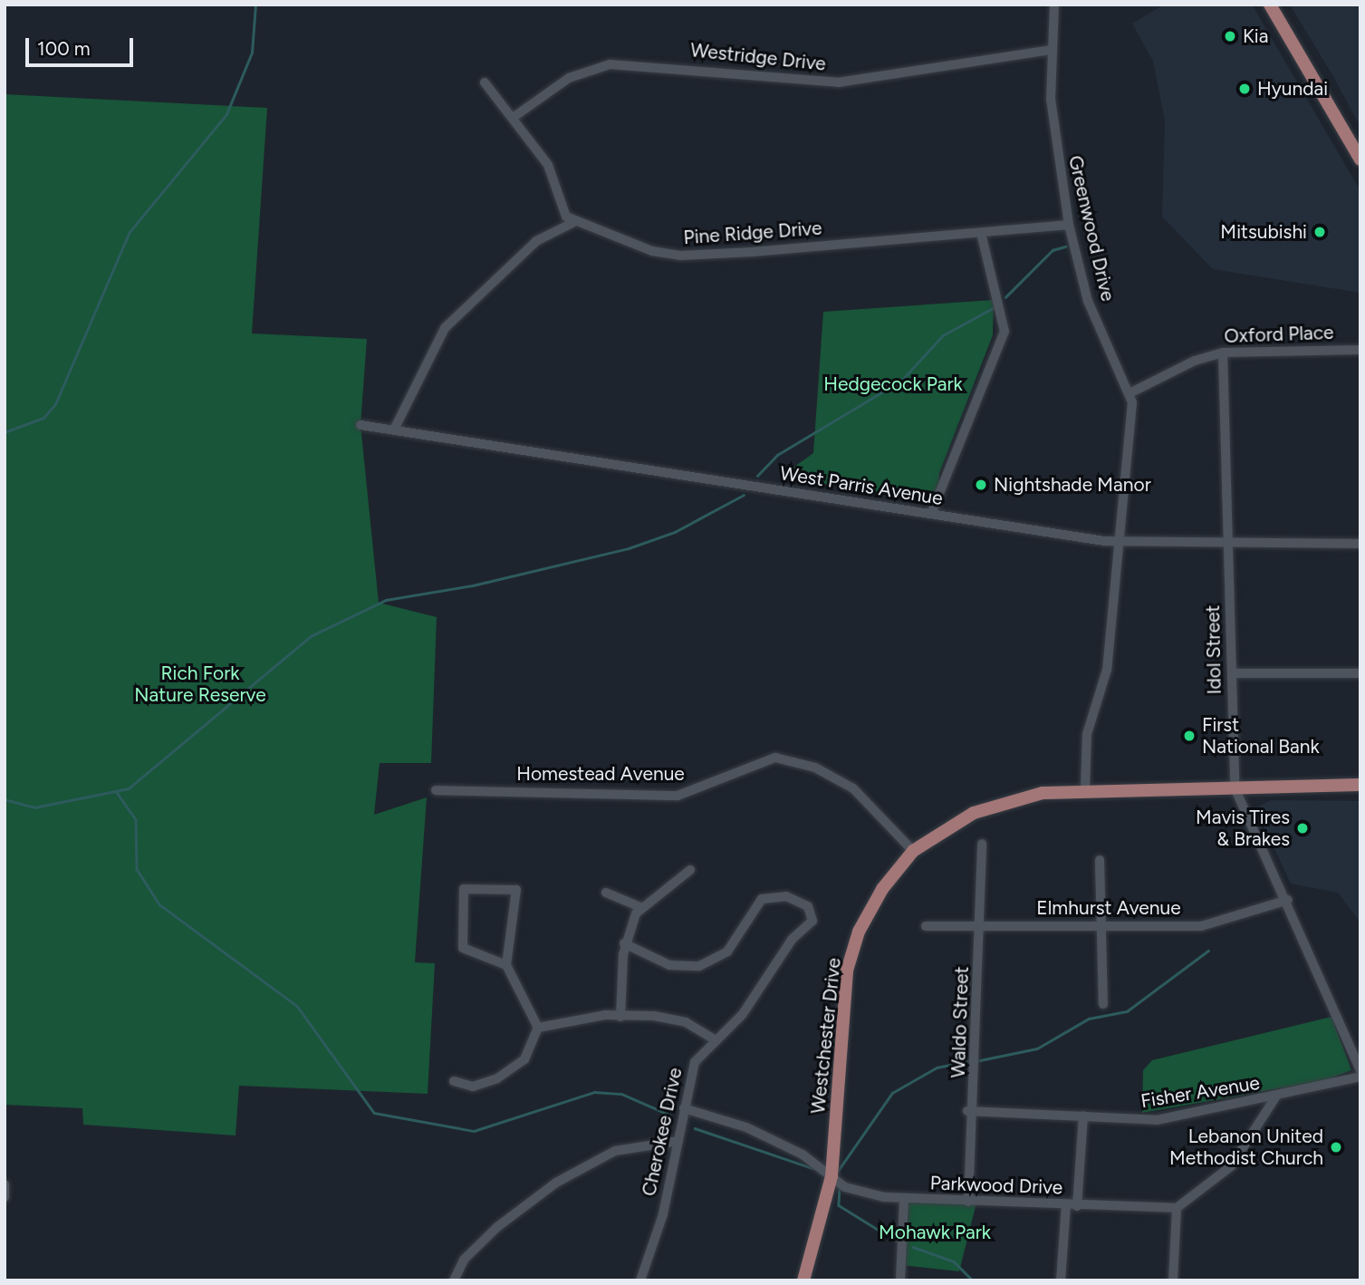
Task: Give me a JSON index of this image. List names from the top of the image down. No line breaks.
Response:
{"streets":{"main road":["Westchester Drive"],"street":["Westridge Drive","Greenwood Drive","Pine Ridge Drive","Oxford Place","West Parris Avenue","Idol Street","Homestead Avenue","Elmhurst Avenue","Waldo Street","Fisher Avenue","Cherokee Drive","Parkwood Drive"]},"crossings":[["Westridge Drive","Greenwood Drive"],["Greenwood Drive","Pine Ridge Drive"],["Greenwood Drive","Oxford Place"],["Oxford Place","Idol Street"],["West Parris Avenue","Idol Street"],["Idol Street","Elmhurst Avenue"],["Idol Street","Westchester Drive"],["Homestead Avenue","Westchester Drive"],["Elmhurst Avenue","Waldo Street"],["Waldo Street","Fisher Avenue"],["Waldo Street","Parkwood Drive"],["Westchester Drive","Parkwood Drive"],["Cherokee Drive","Parkwood Drive"]],"parks":["Hedgecock Park","Rich Fork Nature Reserve","Mohawk Park"],"places":["Kia","Hyundai","Mitsubishi","Nightshade Manor","First National Bank","Mavis Tires & Brakes","Lebanon United Methodist Church"],"scale_bar":"100 m"}
